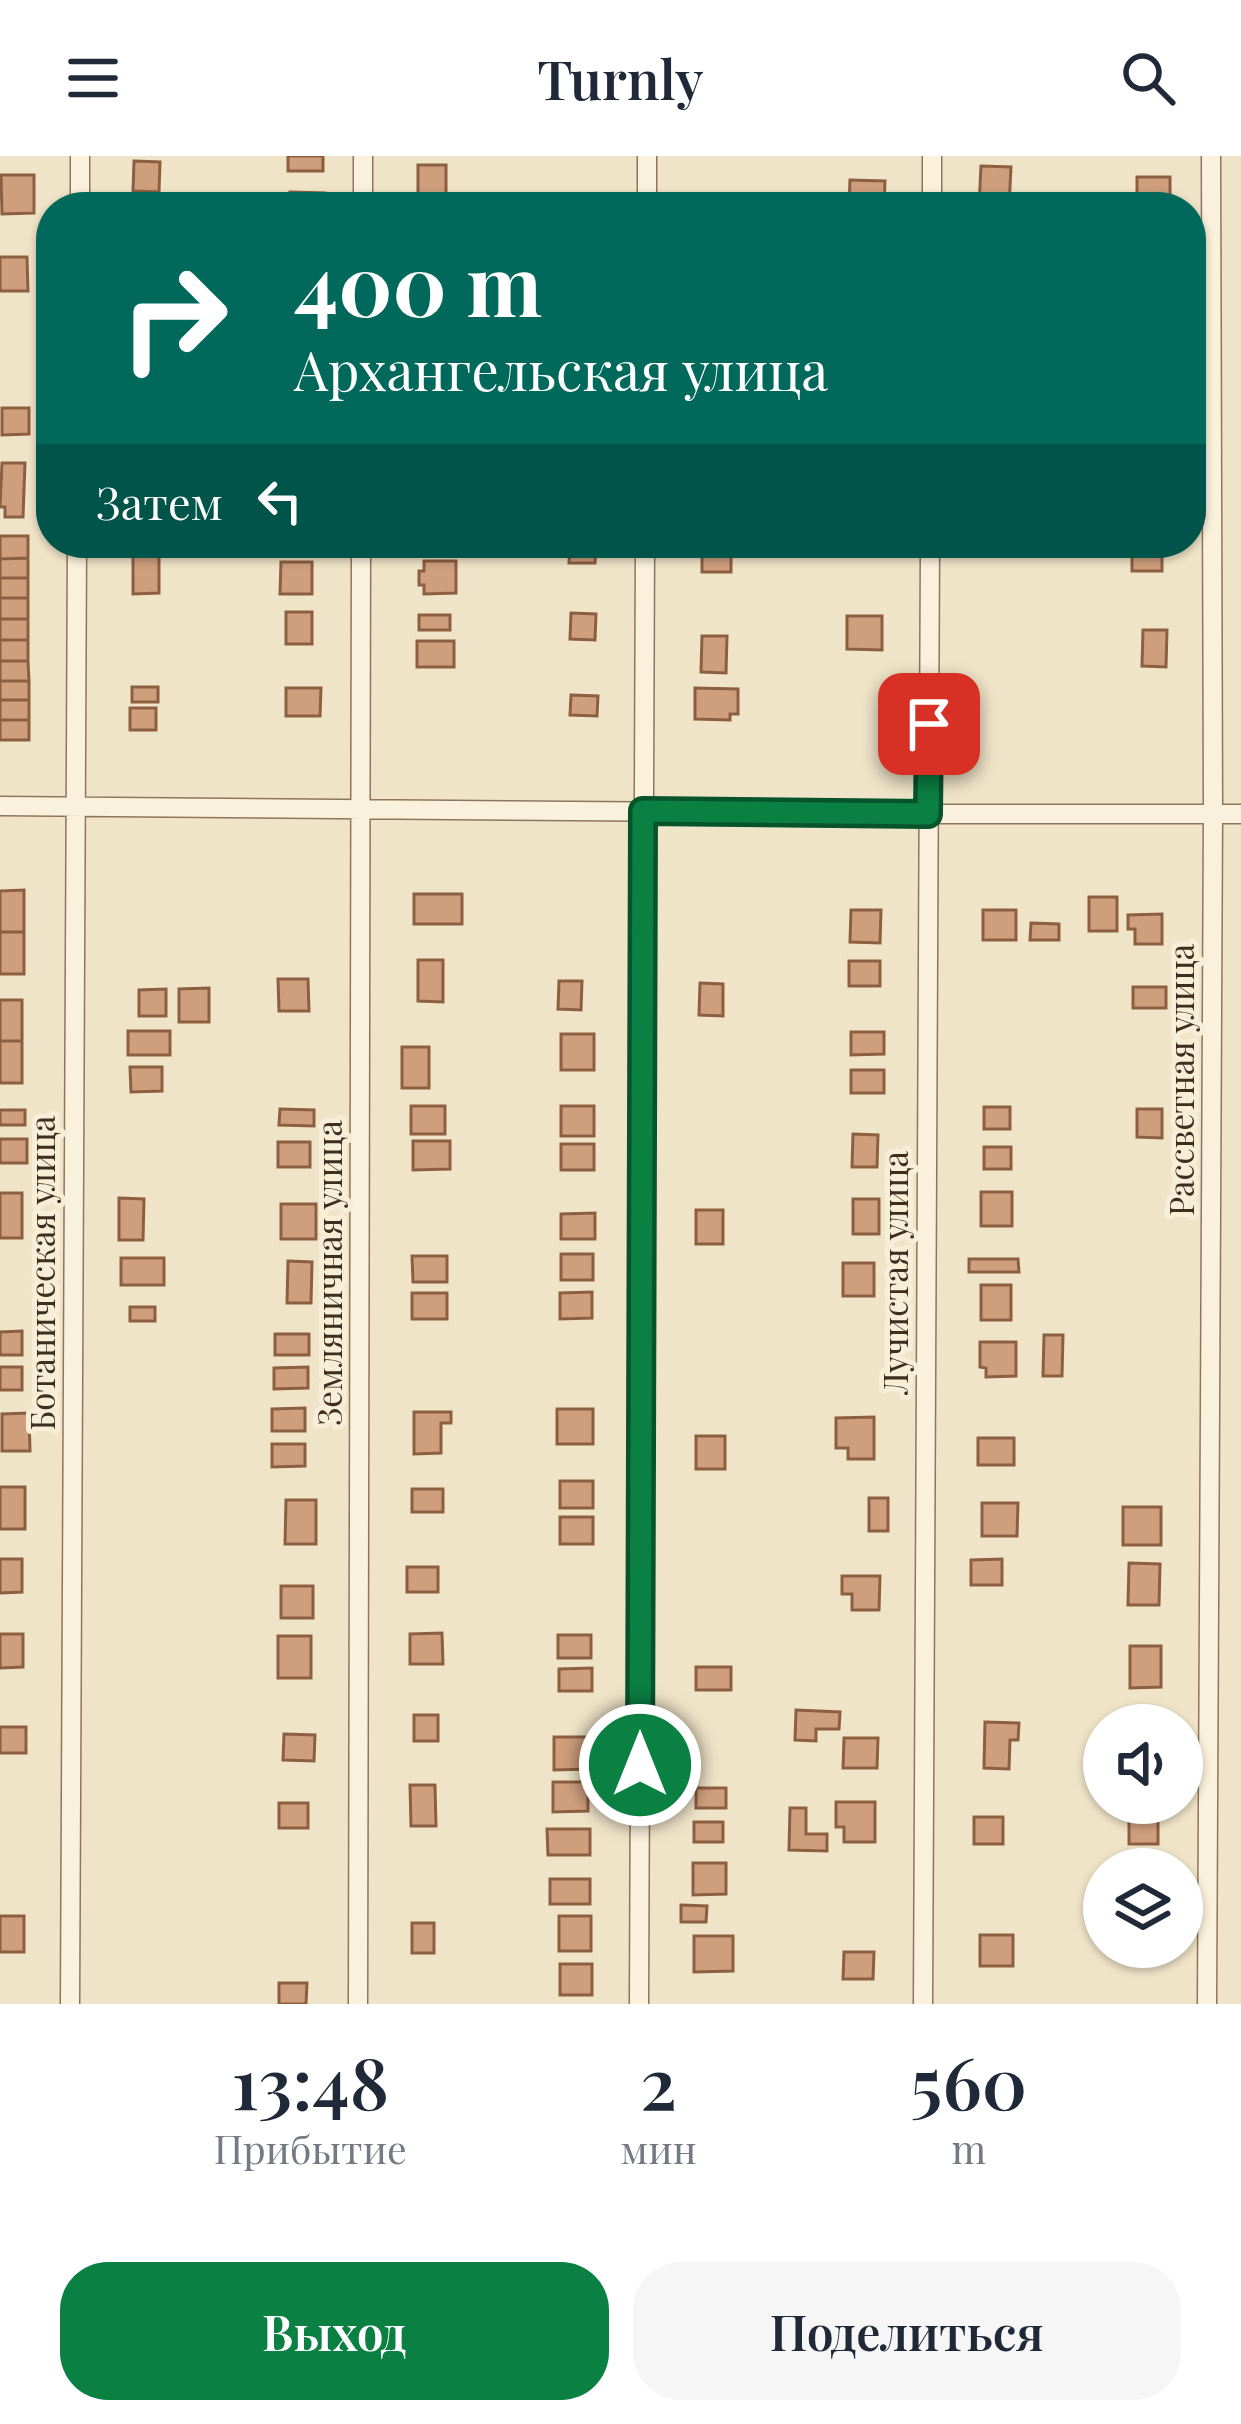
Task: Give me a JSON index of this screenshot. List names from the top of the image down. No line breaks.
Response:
{"streets":{"street":["Рассветная улица","Ботаническая улица","Земляничная улица","Лучистая улица"]},"page":{"header":"Turnly","turn":["400 m","Архангельская улица"],"then":"Затем","eta":["13:48","Прибытие","2","мин","560","m"],"buttons":["Выход","Поделиться"]}}
